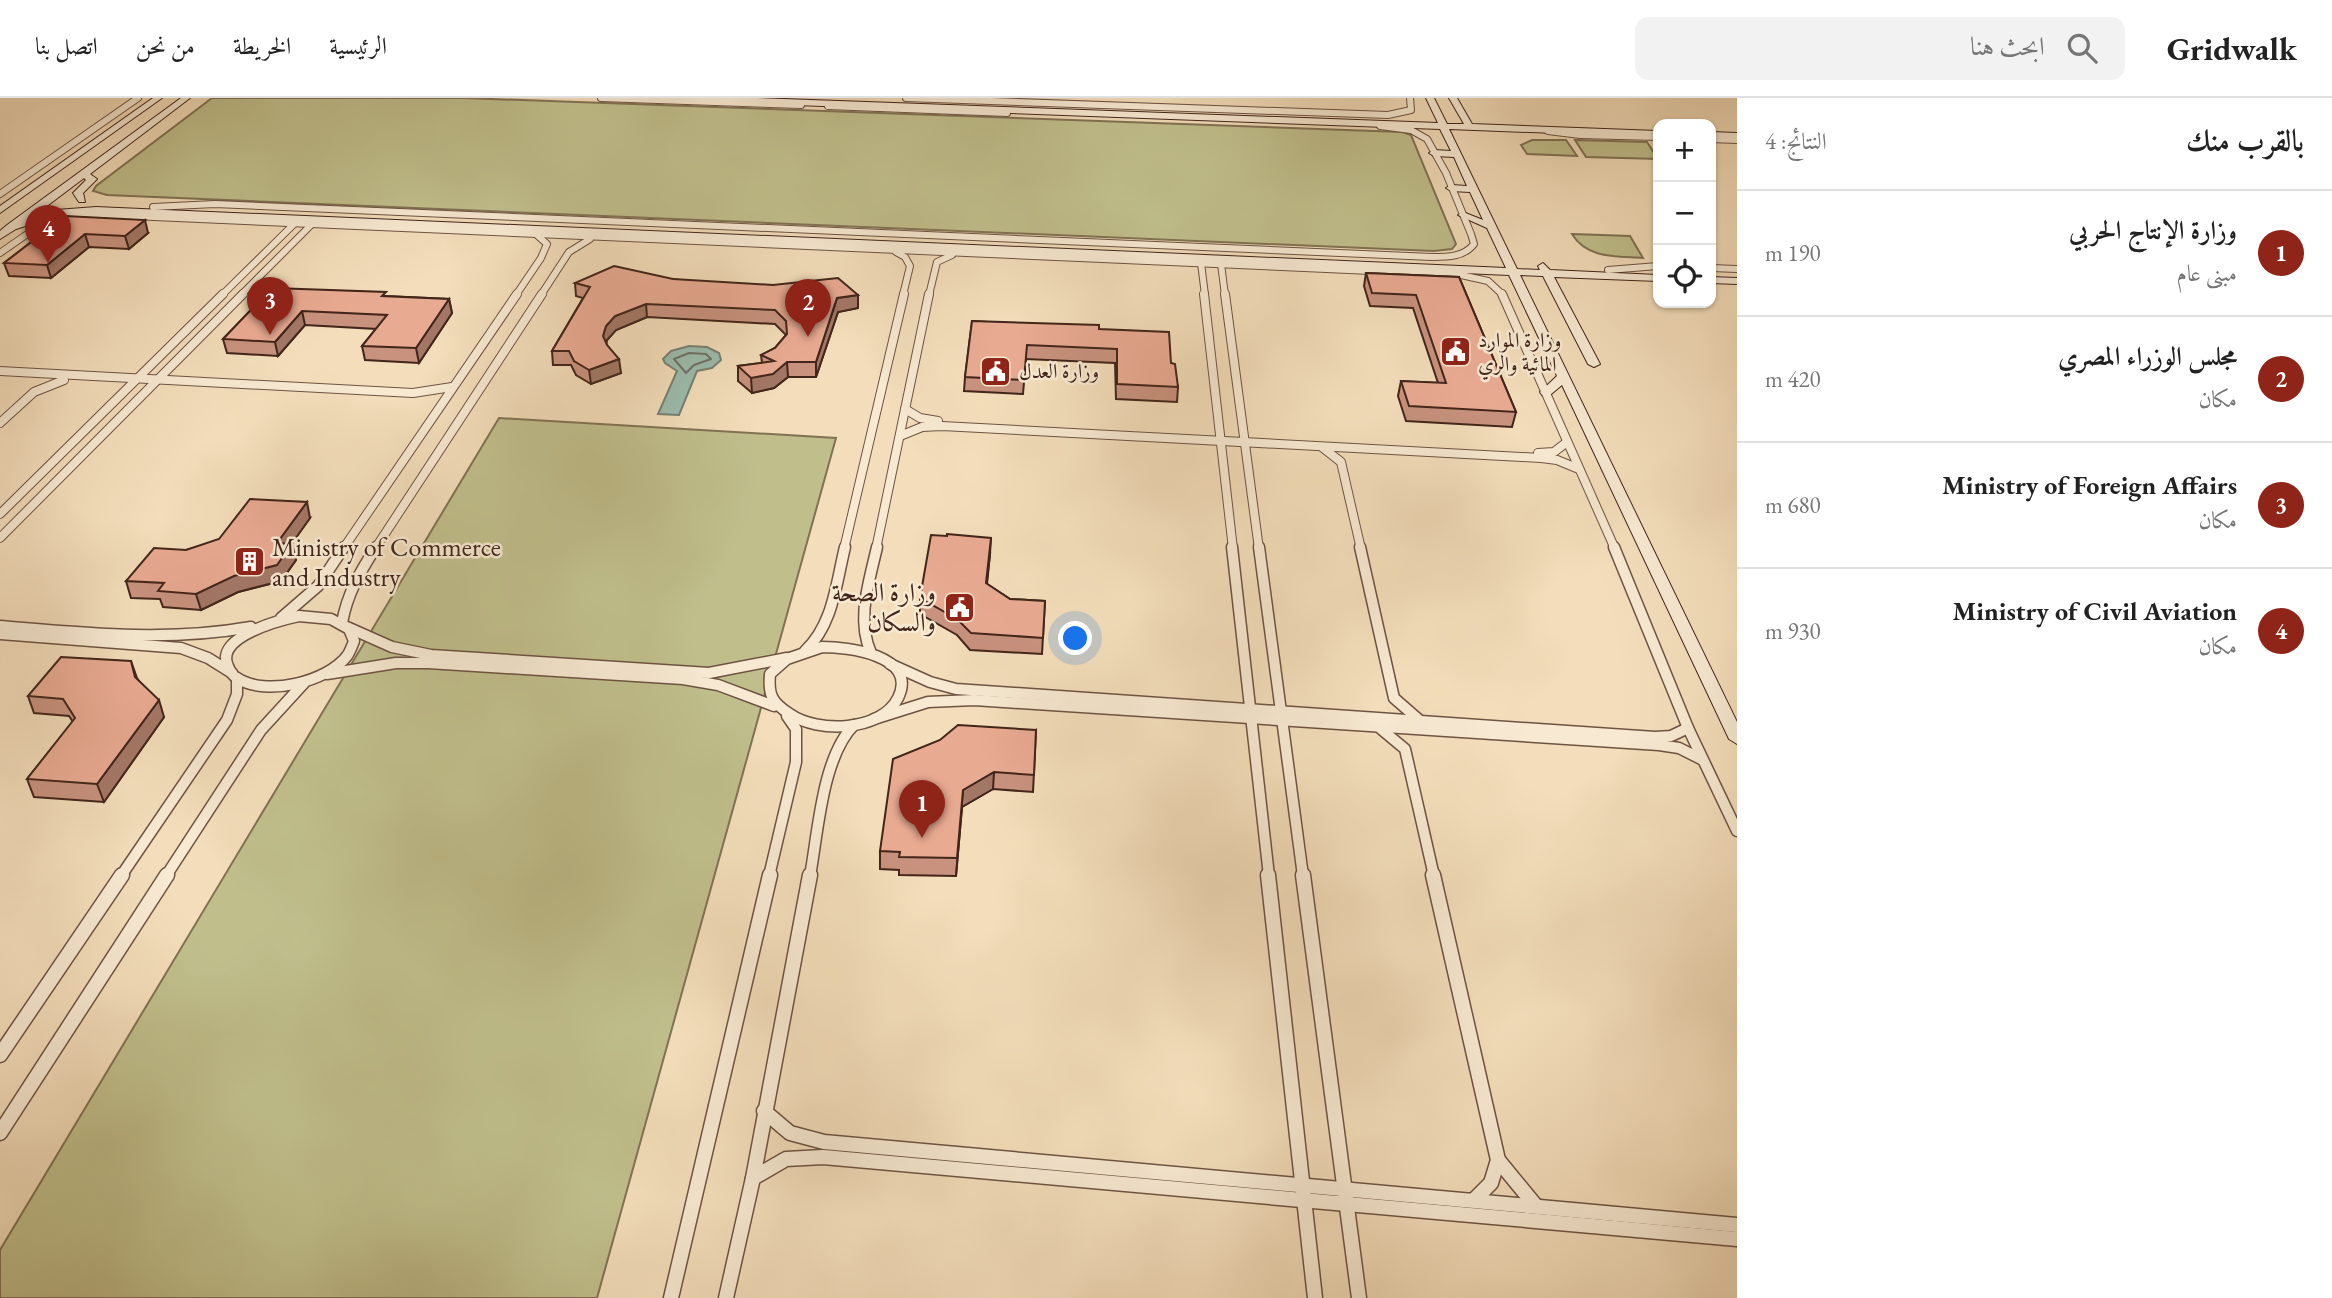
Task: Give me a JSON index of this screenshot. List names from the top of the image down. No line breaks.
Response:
{"places":{"public building":["وزارة الموارد المائية والري","وزارة العدل","وزارة الصحة والسكان"],"building":["Ministry of Commerce and Industry"]},"page":{"header":"Gridwalk","search":"ابحث هنا","nav":["الرئيسية","الخريطة","من نحن","اتصل بنا"],"heading":["بالقرب منك","النتائج: 4"],"map_buttons":["+","−"],"list":[{"mark":"1","name":"وزارة الإنتاج الحربي","note":"مبنى عام","value":"190 m"},{"mark":"2","name":"مجلس الوزراء المصري","note":"مكان","value":"420 m"},{"mark":"3","name":"Ministry of Foreign Affairs","note":"مكان","value":"680 m"},{"mark":"4","name":"Ministry of Civil Aviation","note":"مكان","value":"930 m"}],"pins":["4","3","2","1"]}}
